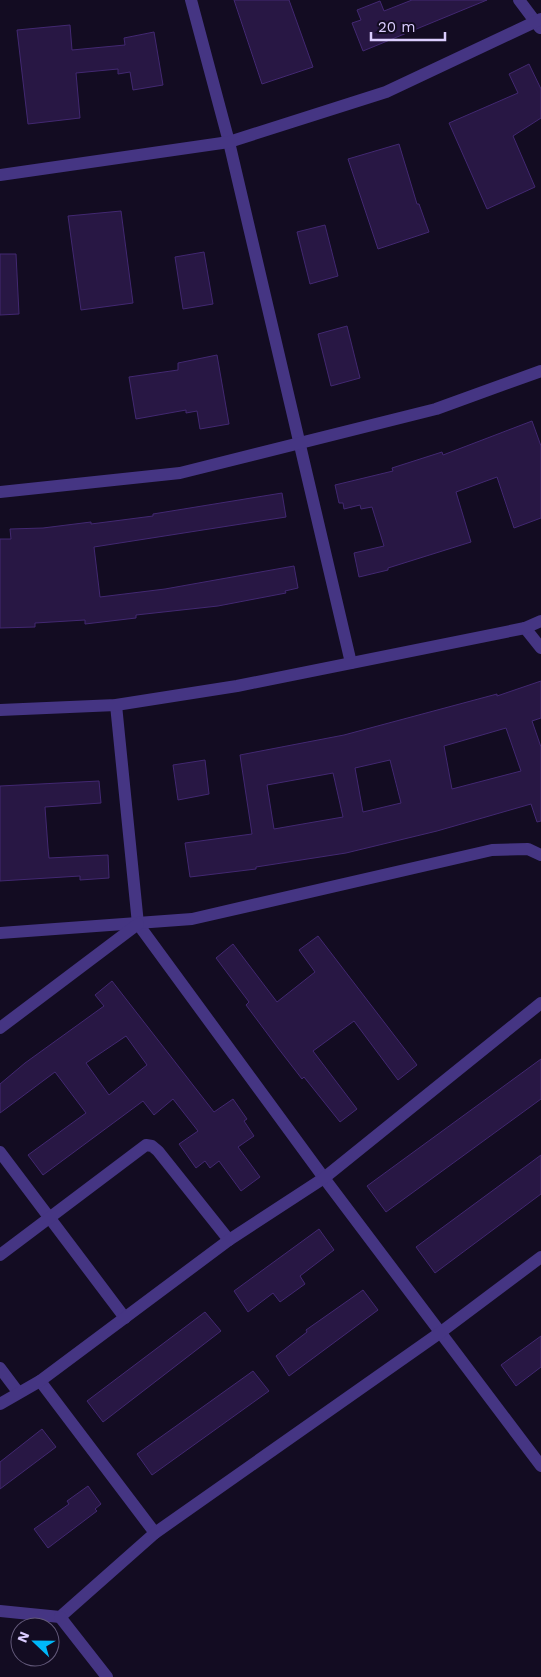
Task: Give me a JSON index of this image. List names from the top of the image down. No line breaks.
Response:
{"scale_bar":"20 m","north":"left"}
